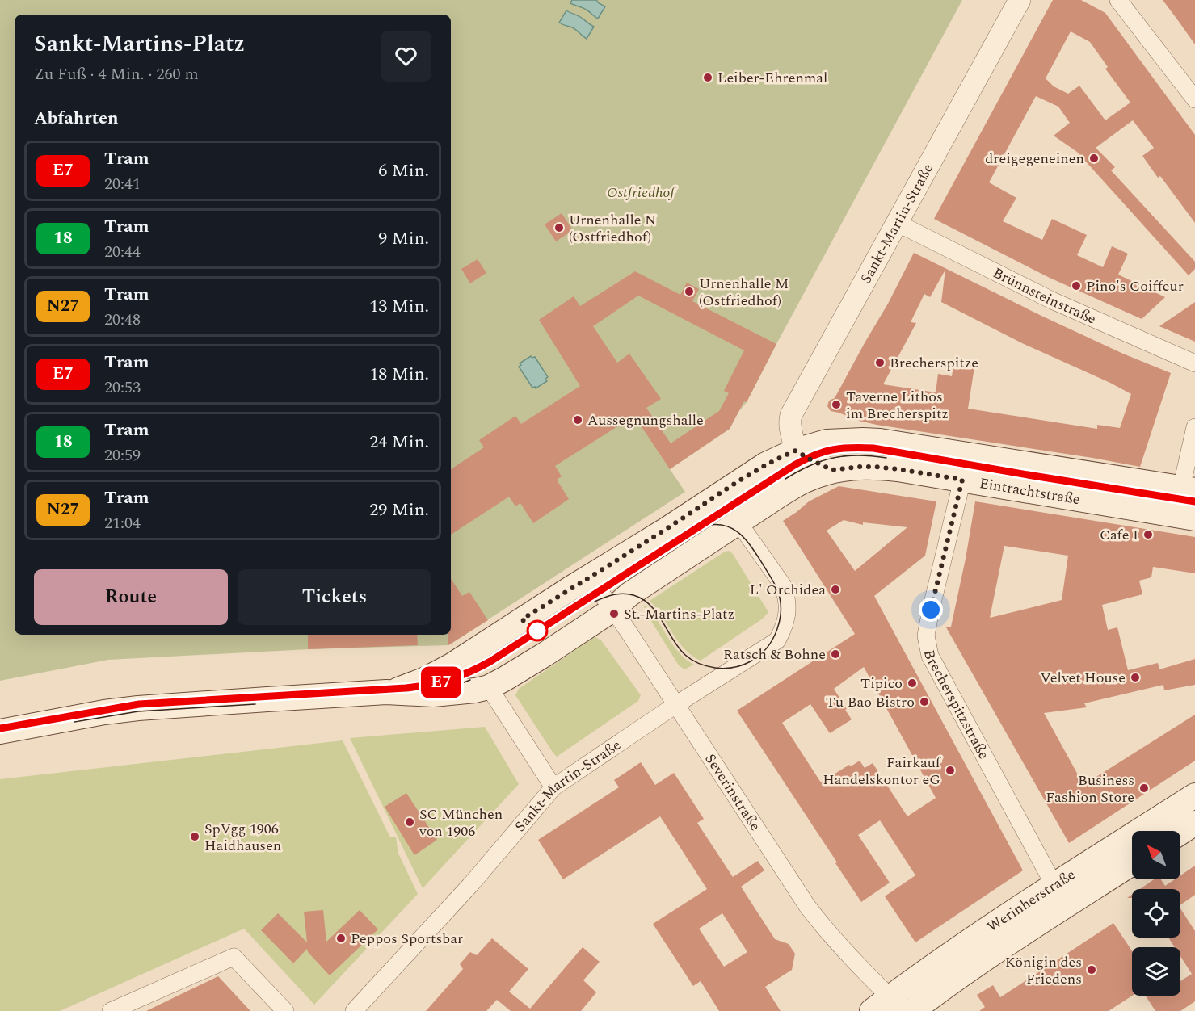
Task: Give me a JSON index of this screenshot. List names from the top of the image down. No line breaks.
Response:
{"streets":{"main road":["Eintrachtstraße","Werinherstraße"],"street":["Sankt-Martin-Straße","Brünnsteinstraße","Brecherspitzstraße","Severinstraße"]},"crossings":[["Sankt-Martin-Straße","Brünnsteinstraße"],["Sankt-Martin-Straße","Eintrachtstraße"],["Sankt-Martin-Straße","Severinstraße"],["Eintrachtstraße","Brecherspitzstraße"],["Eintrachtstraße","Severinstraße"],["Brecherspitzstraße","Werinherstraße"],["Severinstraße","Werinherstraße"]],"parks":["Ostfriedhof"],"places":["Leiber-Ehrenmal","dreigegeneinen","Urnenhalle N (Ostfriedhof)","Pino's Coiffeur","Urnenhalle M (Ostfriedhof)","Brecherspitze","Taverne Lithos im Brecherspitz","Aussegnungshalle","Cafe I","L' Orchidea","St.-Martins-Platz","Ratsch & Bohne","Velvet House","Tipico","Tu Bao Bistro","Fairkauf Handelskontor eG","Business Fashion Store","SC München von 1906","SpVgg 1906 Haidhausen","Peppos Sportsbar","Königin des Friedens"],"lines":["tram line E7"],"north":"top left","page":{"on_map":"E7","heading":[["Sankt-Martins-Platz","Zu Fuß · 4 Min. · 260 m"],"Abfahrten"],"list":[{"mark":"E7","name":"Tram","note":"20:41","value":"6 Min."},{"mark":"18","name":"Tram","note":"20:44","value":"9 Min."},{"mark":"N27","name":"Tram","note":"20:48","value":"13 Min."},{"mark":"E7","name":"Tram","note":"20:53","value":"18 Min."},{"mark":"18","name":"Tram","note":"20:59","value":"24 Min."},{"mark":"N27","name":"Tram","note":"21:04","value":"29 Min."}],"buttons":["Route","Tickets"]}}
